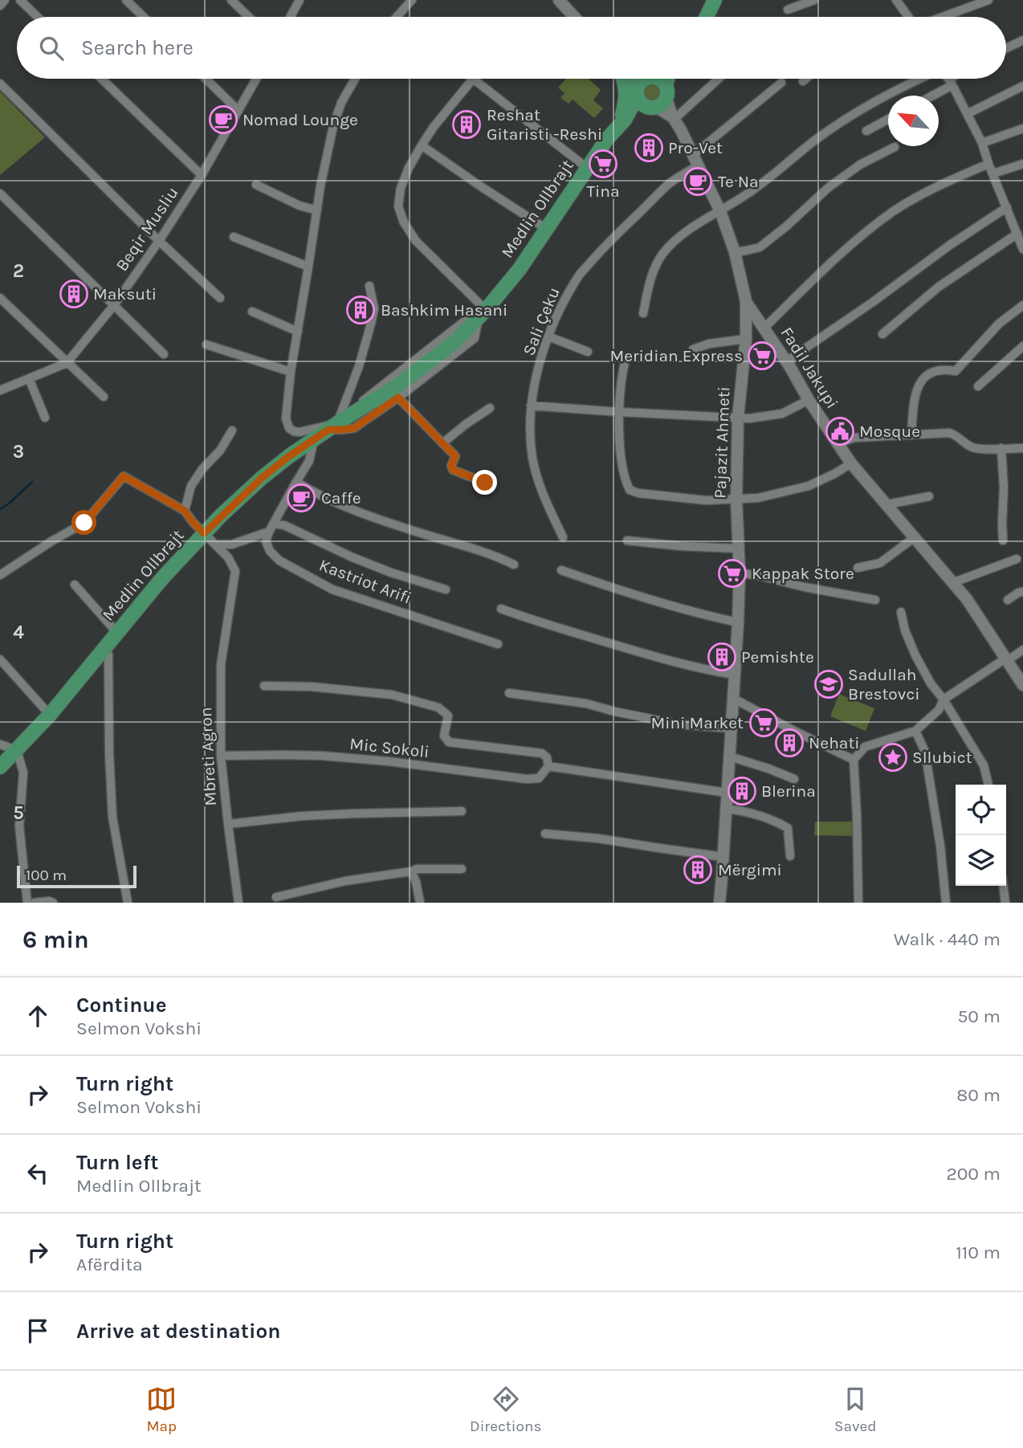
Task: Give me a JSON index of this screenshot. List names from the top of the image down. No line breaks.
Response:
{"streets":{"main road":["Medlin Ollbrajt"],"street":["Beqir Musliu","Sali Çeku","Fadil Jakupi","Pajazit Ahmeti","Kastriot Arifi","Mic Sokoli","Mbreti Agron"]},"crossings":[["Medlin Ollbrajt","Mbreti Agron"],["Sali Çeku","Pajazit Ahmeti"],["Fadil Jakupi","Pajazit Ahmeti"],["Pajazit Ahmeti","Mic Sokoli"],["Mic Sokoli","Mbreti Agron"]],"places":{"cafe":["Nomad Lounge","Te Na","Caffe"],"building":["Reshat Gitaristi -Reshi","Pro-Vet","Maksuti","Bashkim Hasani","Pemishte","Nehati","Blerina","Mërgimi"],"supermarket":["Tina","Meridian Express","Kappak Store","Mini Market"],"public building":["Mosque"],"school or university":["Sadullah Brestovci"],"place":["Sllubict"]},"scale_bar":"100 m","north":"top left","page":{"search":"Search here","scale":"100 m","heading":["6 min","Walk · 440 m"],"list":[["Continue","Selmon Vokshi","50 m"],["Turn right","Selmon Vokshi","80 m"],["Turn left","Medlin Ollbrajt","200 m"],["Turn right","Afërdita","110 m"],"Arrive at destination"],"nav":["Map","Directions","Saved"]},"grid":{"rows":["2","3","4","5"]}}
